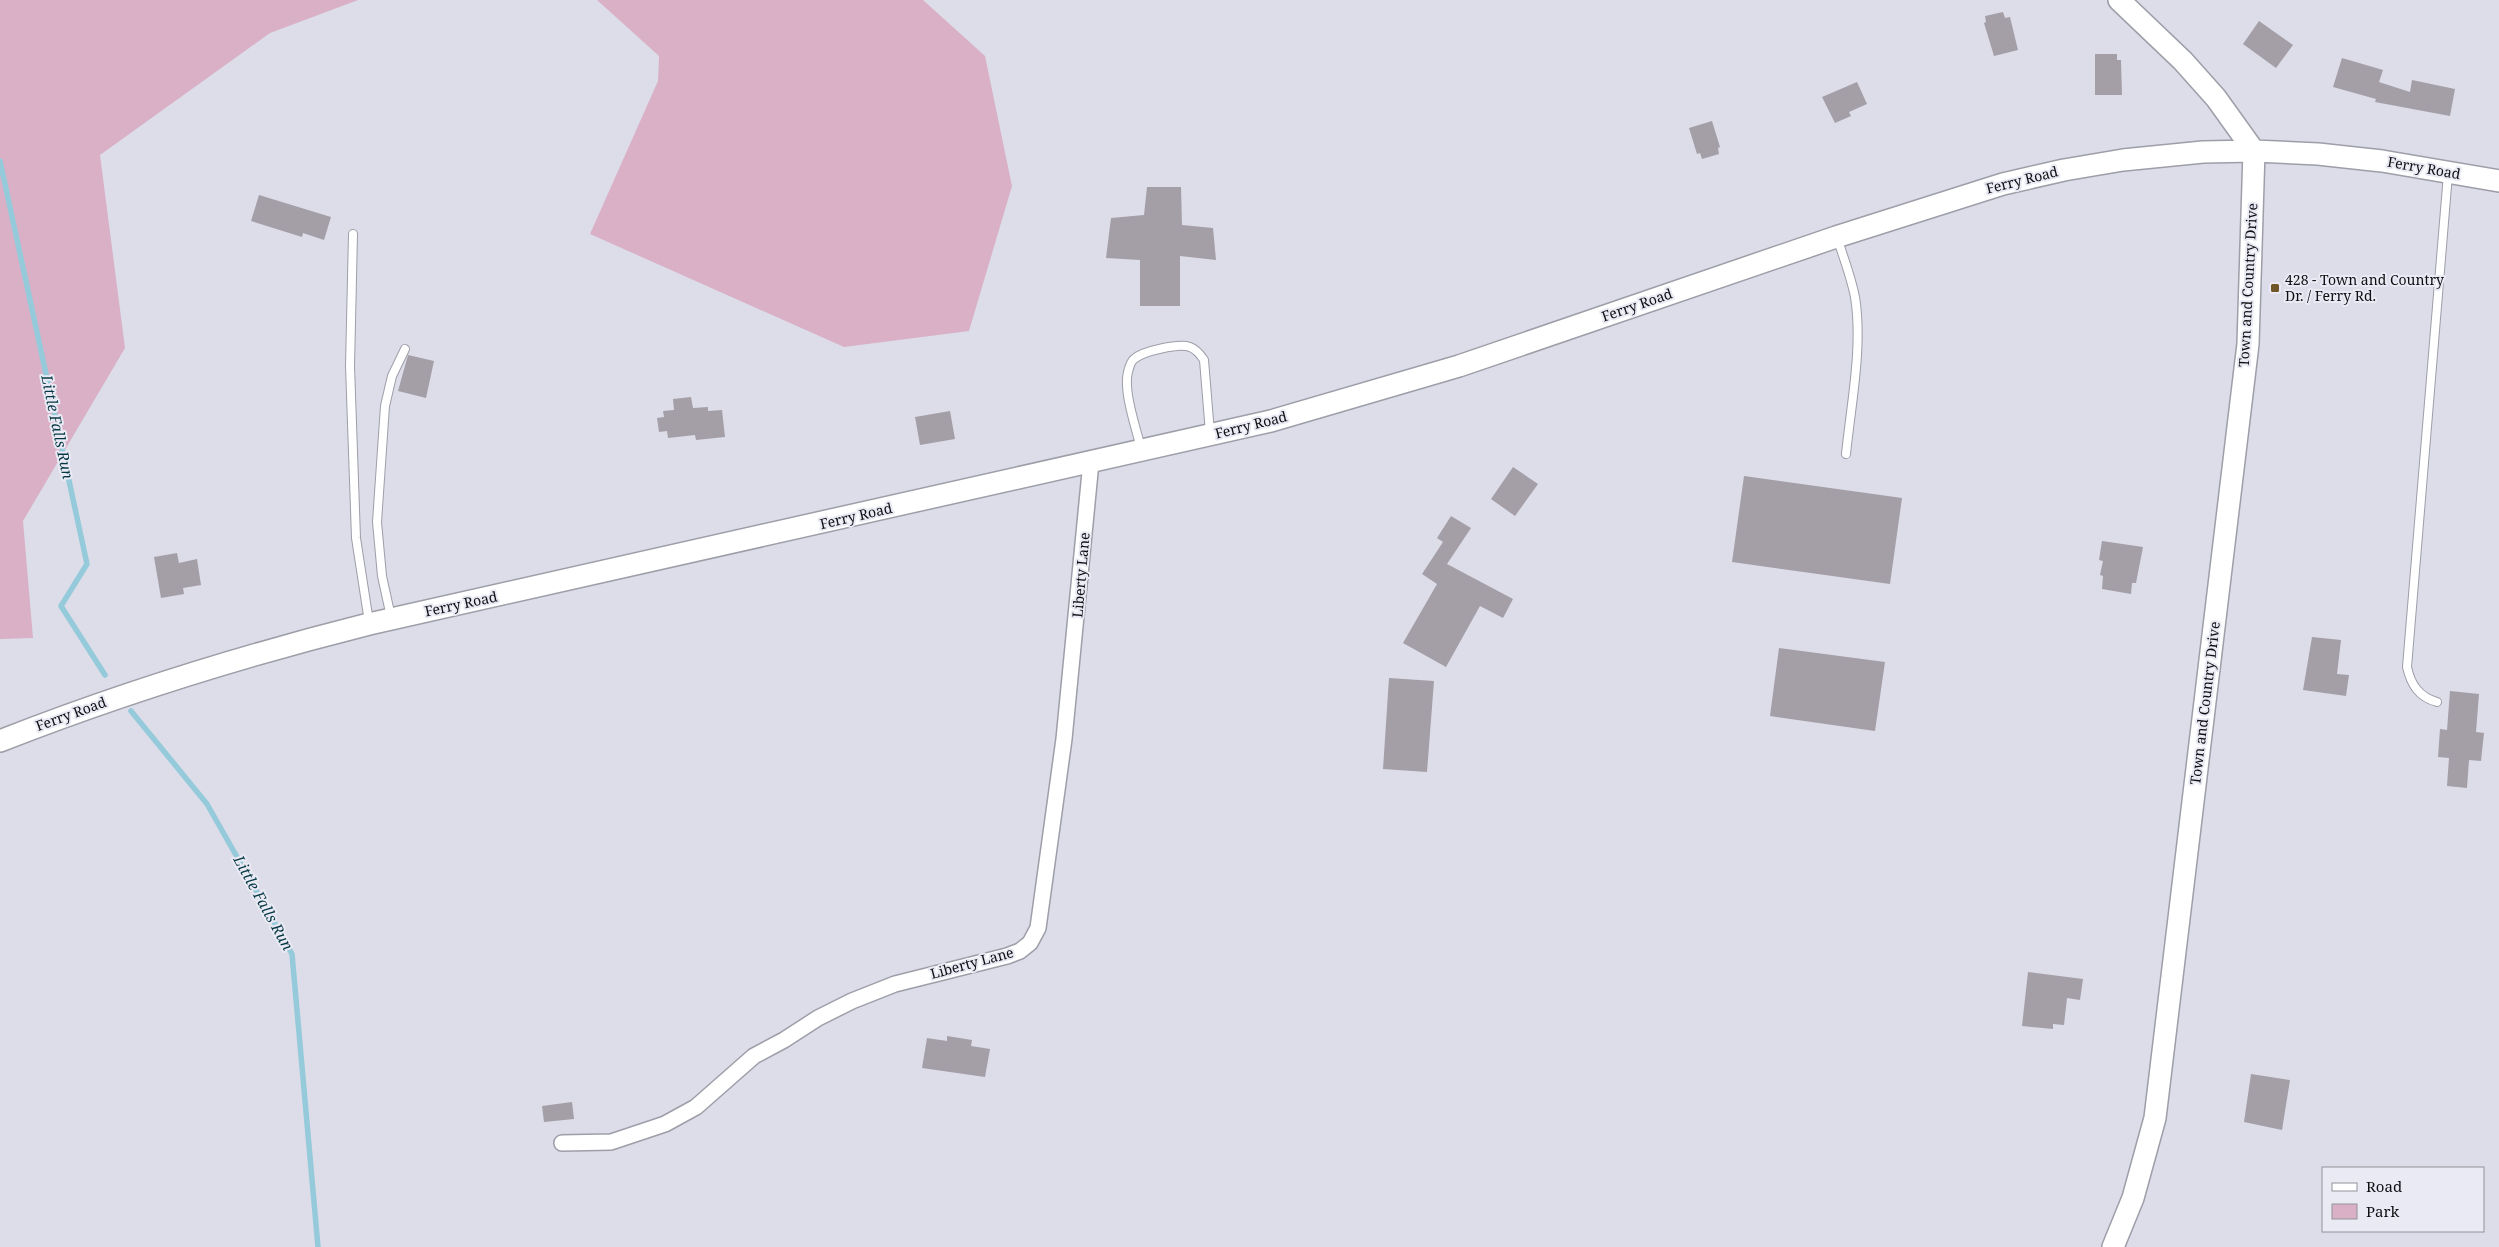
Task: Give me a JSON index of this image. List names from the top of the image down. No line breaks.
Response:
{"streets":{"main road":["Ferry Road","Town and Country Drive"],"street":["Liberty Lane"]},"crossings":[["Ferry Road","Town and Country Drive"],["Ferry Road","Liberty Lane"]],"water":["Little Falls Run"],"places":{"transit":["428 - Town and Country Dr. / Ferry Rd."]},"legend":["Road","Park"]}
